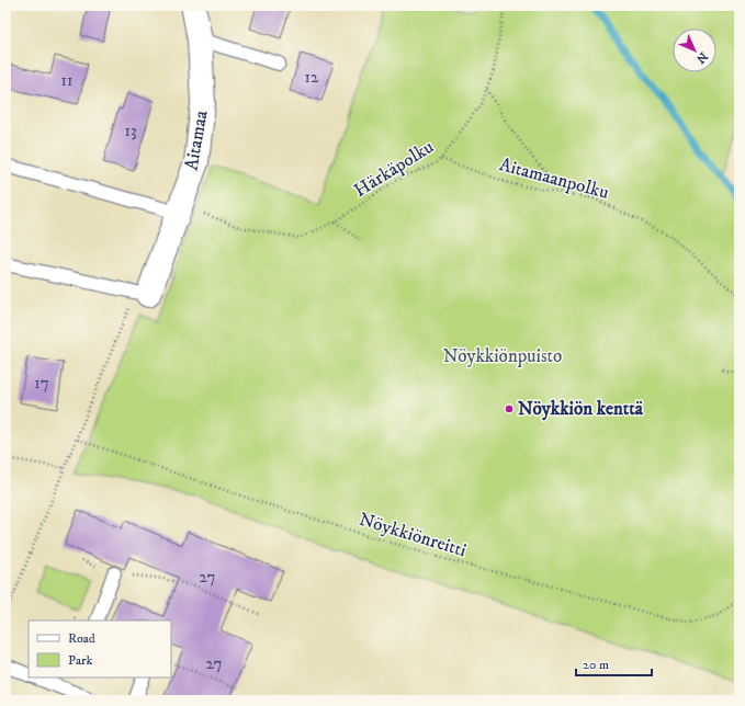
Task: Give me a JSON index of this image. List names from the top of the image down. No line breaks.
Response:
{"streets":{"street":["Aitamaa"],"path":["Härkäpolku","Aitamaanpolku","Nöykkiönreitti"]},"crossings":[["Aitamaa","Härkäpolku"],["Härkäpolku","Aitamaanpolku"]],"parks":["Nöykkiönpuisto"],"places":["Nöykkiön kenttä"],"house_numbers":["12","11","13","17","27","27"],"legend":["Road","Park"],"scale_bar":"20 m","north":"bottom right"}
